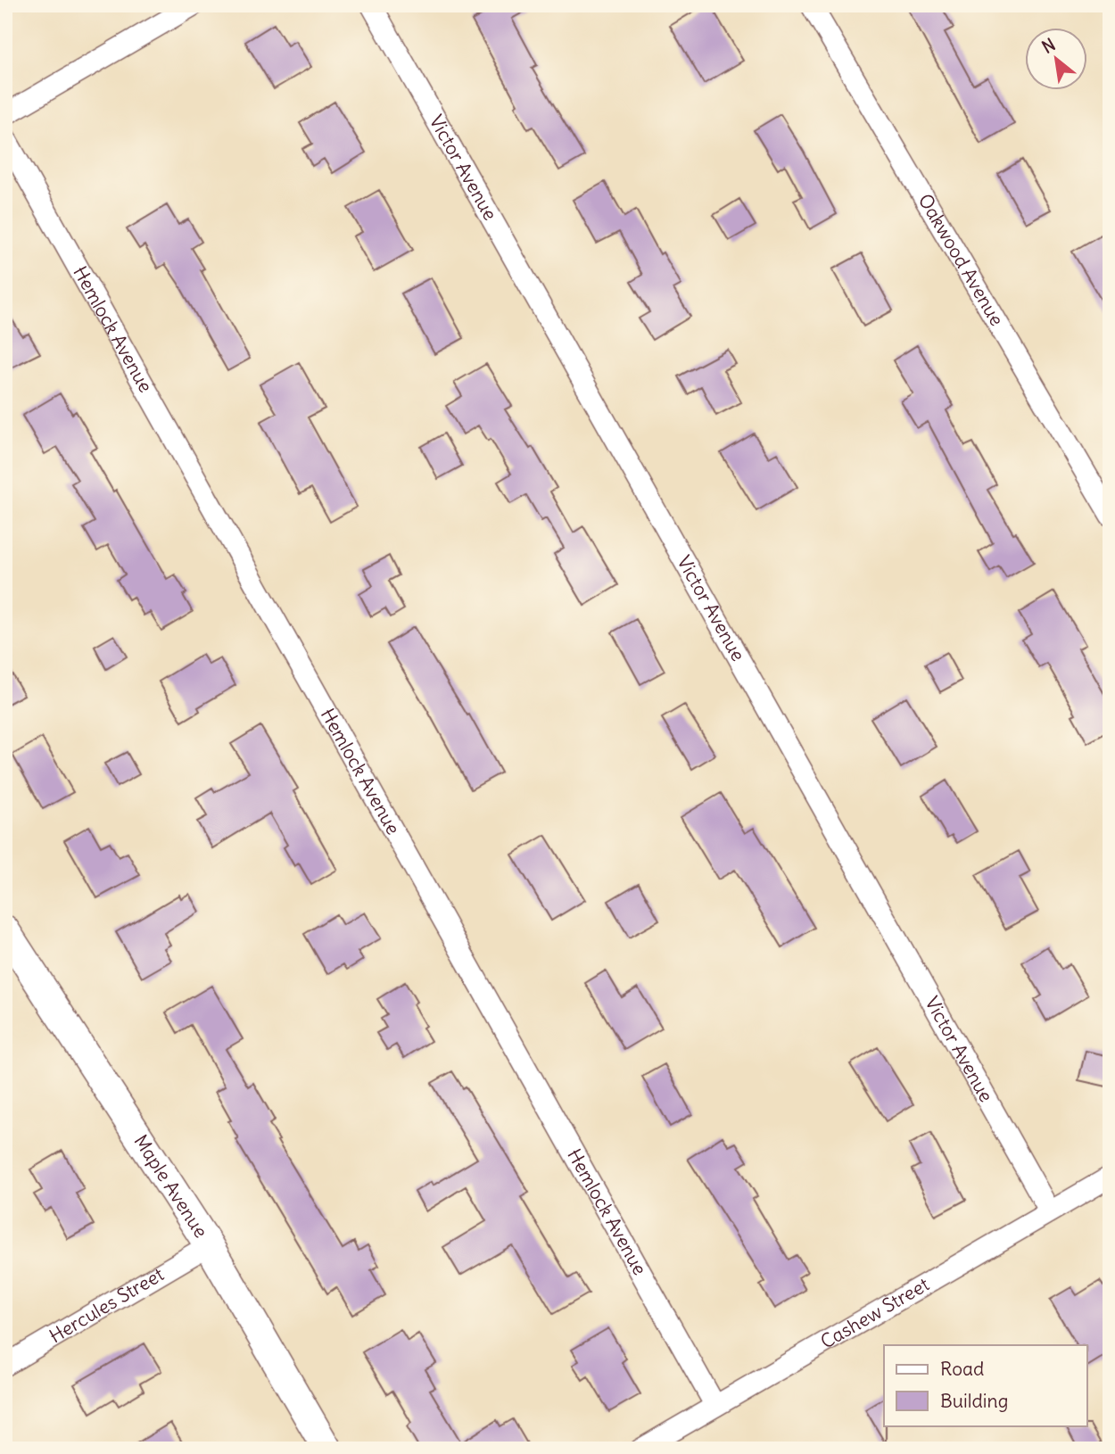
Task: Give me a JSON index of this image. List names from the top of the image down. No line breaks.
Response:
{"streets":{"street":["Victor Avenue","Oakwood Avenue","Hemlock Avenue","Maple Avenue","Hercules Street","Cashew Street"]},"crossings":[["Victor Avenue","Cashew Street"],["Hemlock Avenue","Cashew Street"],["Maple Avenue","Hercules Street"]],"legend":["Road","Building"],"north":"top left"}
